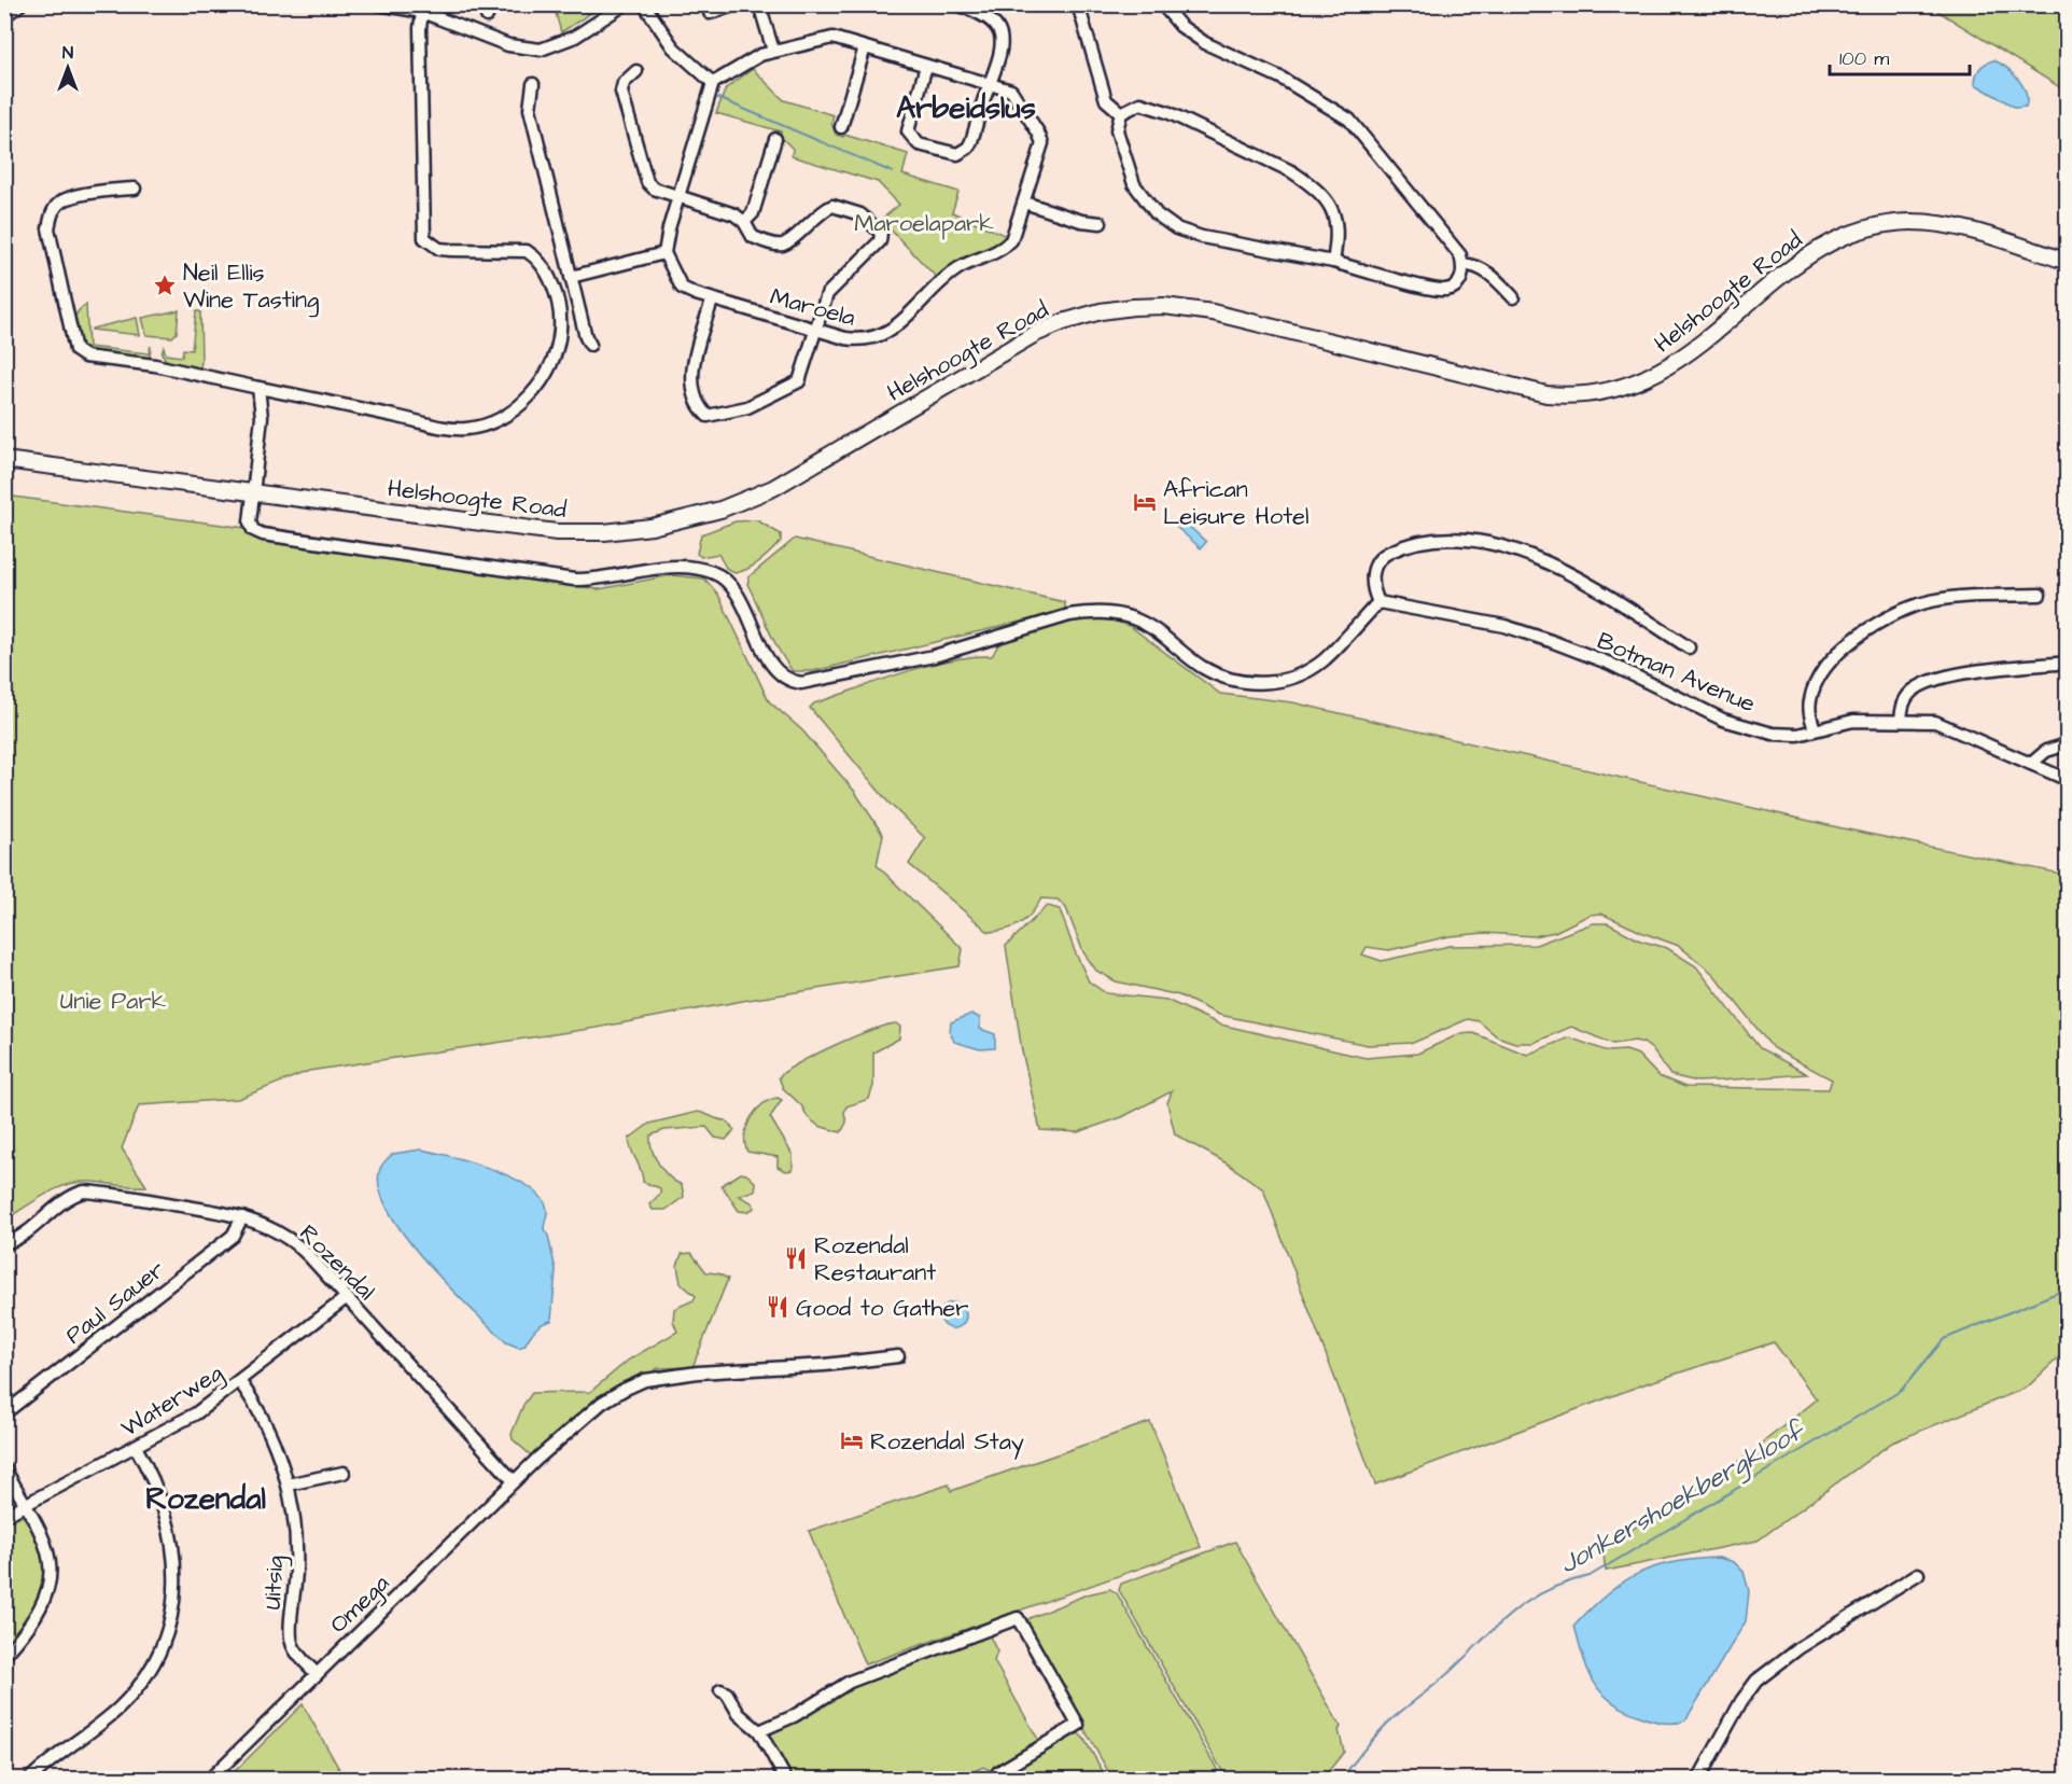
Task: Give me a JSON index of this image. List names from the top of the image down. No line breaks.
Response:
{"streets":{"main road":["Helshoogte Road"],"street":["Maroela","Botman Avenue","Rozendal","Paul Sauer","Waterweg","Uitsig","Omega"]},"crossings":[["Rozendal","Paul Sauer"],["Rozendal","Waterweg"],["Rozendal","Omega"],["Waterweg","Uitsig"],["Uitsig","Omega"]],"districts":["Arbeidslus","Rozendal"],"water":["Jonkershoekbergkloof"],"parks":["Maroelapark","Unie Park"],"places":{"place":["Neil Ellis Wine Tasting"],"hotel":["African Leisure Hotel","Rozendal Stay"],"restaurant":["Rozendal Restaurant","Good to Gather"]},"scale_bar":"100 m","north":"top"}
